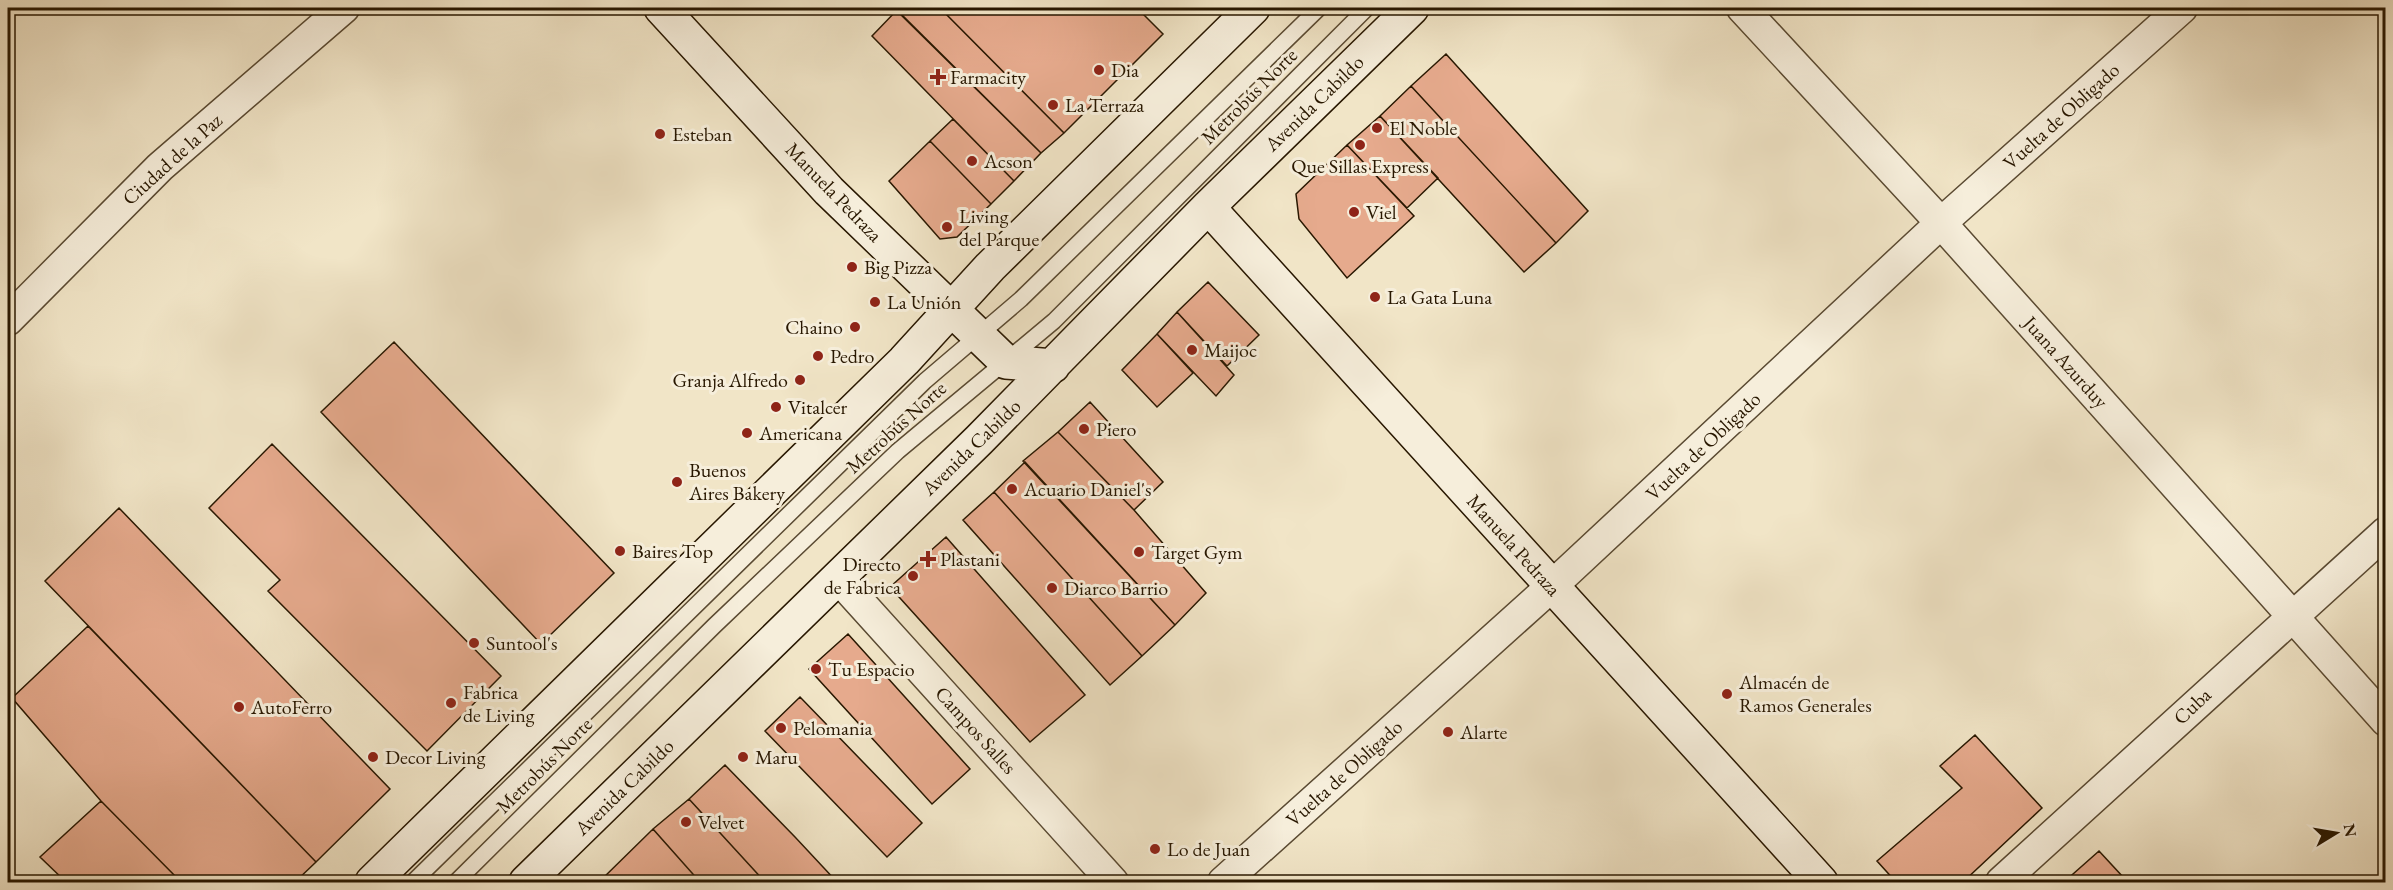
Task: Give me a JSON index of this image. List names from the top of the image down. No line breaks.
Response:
{"streets":{"main road":["Avenida Cabildo","Manuela Pedraza"],"street":["Vuelta de Obligado","Ciudad de la Paz","Juana Azurduy","Cuba","Campos Salles"],"lane":["Metrobús Norte"]},"crossings":[["Metrobús Norte","Manuela Pedraza"],["Avenida Cabildo","Manuela Pedraza"],["Avenida Cabildo","Campos Salles"],["Vuelta de Obligado","Manuela Pedraza"],["Vuelta de Obligado","Juana Azurduy"],["Juana Azurduy","Cuba"]],"places":{"other":["Dia","La Terraza","El Noble","Esteban","Que Sillas Express","Acson","Viel","Living del Parque","Big Pizza","La Gata Luna","La Unión","Chaino","Maijoc","Pedro","Granja Alfredo","Vitalcer","Piero","Americana","Buenos Aires Bakery","Acuario Daniel's","Baires Top","Target Gym","Directo de Fabrica","Diarco Barrio","Suntool's","Tu Espacio","Almacén de Ramos Generales","Fabrica de Living","AutoFerro","Pelomania","Alarte","Decor Living","Maru","Velvet","Lo de Juan"],"health":["Farmacity","Plastani"]},"north":"right"}
